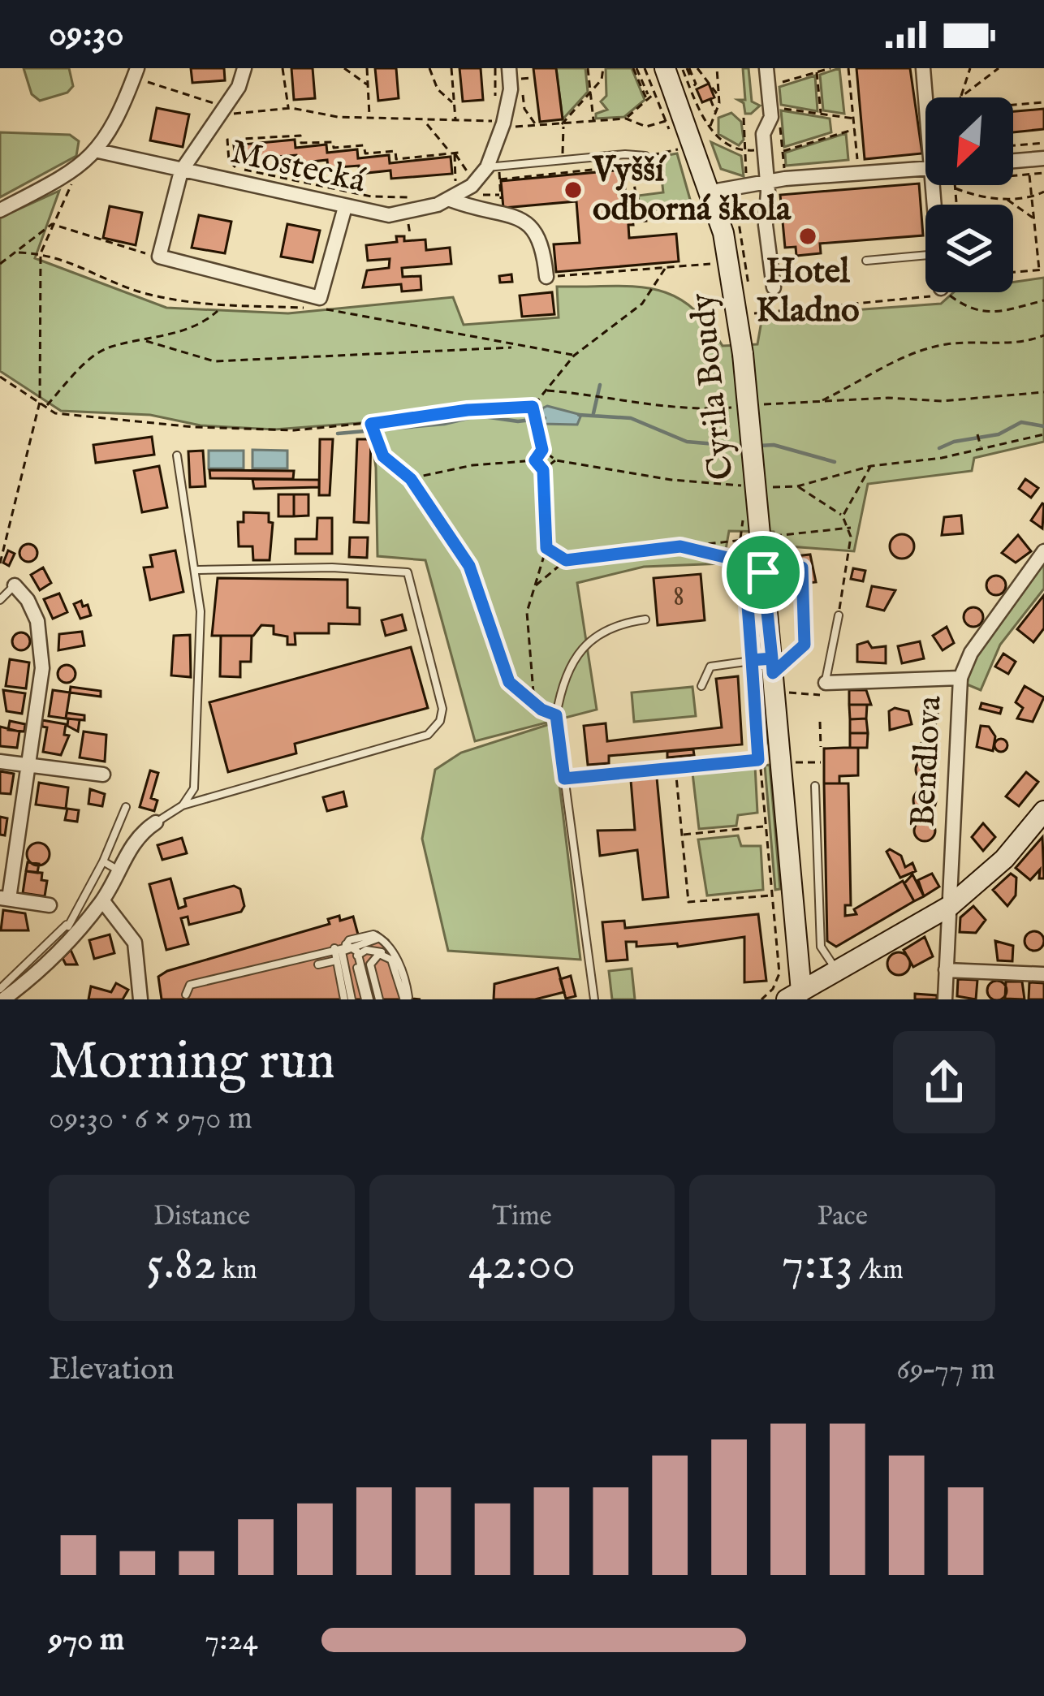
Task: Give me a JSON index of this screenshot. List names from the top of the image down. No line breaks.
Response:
{"streets":{"street":["Mostecká","Cyrila Boudy","Bendlova"]},"places":["Vyšší odborná škola","Hotel Kladno"],"house_numbers":["8"],"north":"bottom left","page":{"status":"09:30","heading":["Morning run","09:30 · 6 × 970 m"],"stats":[["Distance","5.82 km"],["Time","42:00"],["Pace","7:13 /km"]],"chart":["Elevation","69–77 m"],"list":[{"name":"970 m","note":"7:24"}]}}
